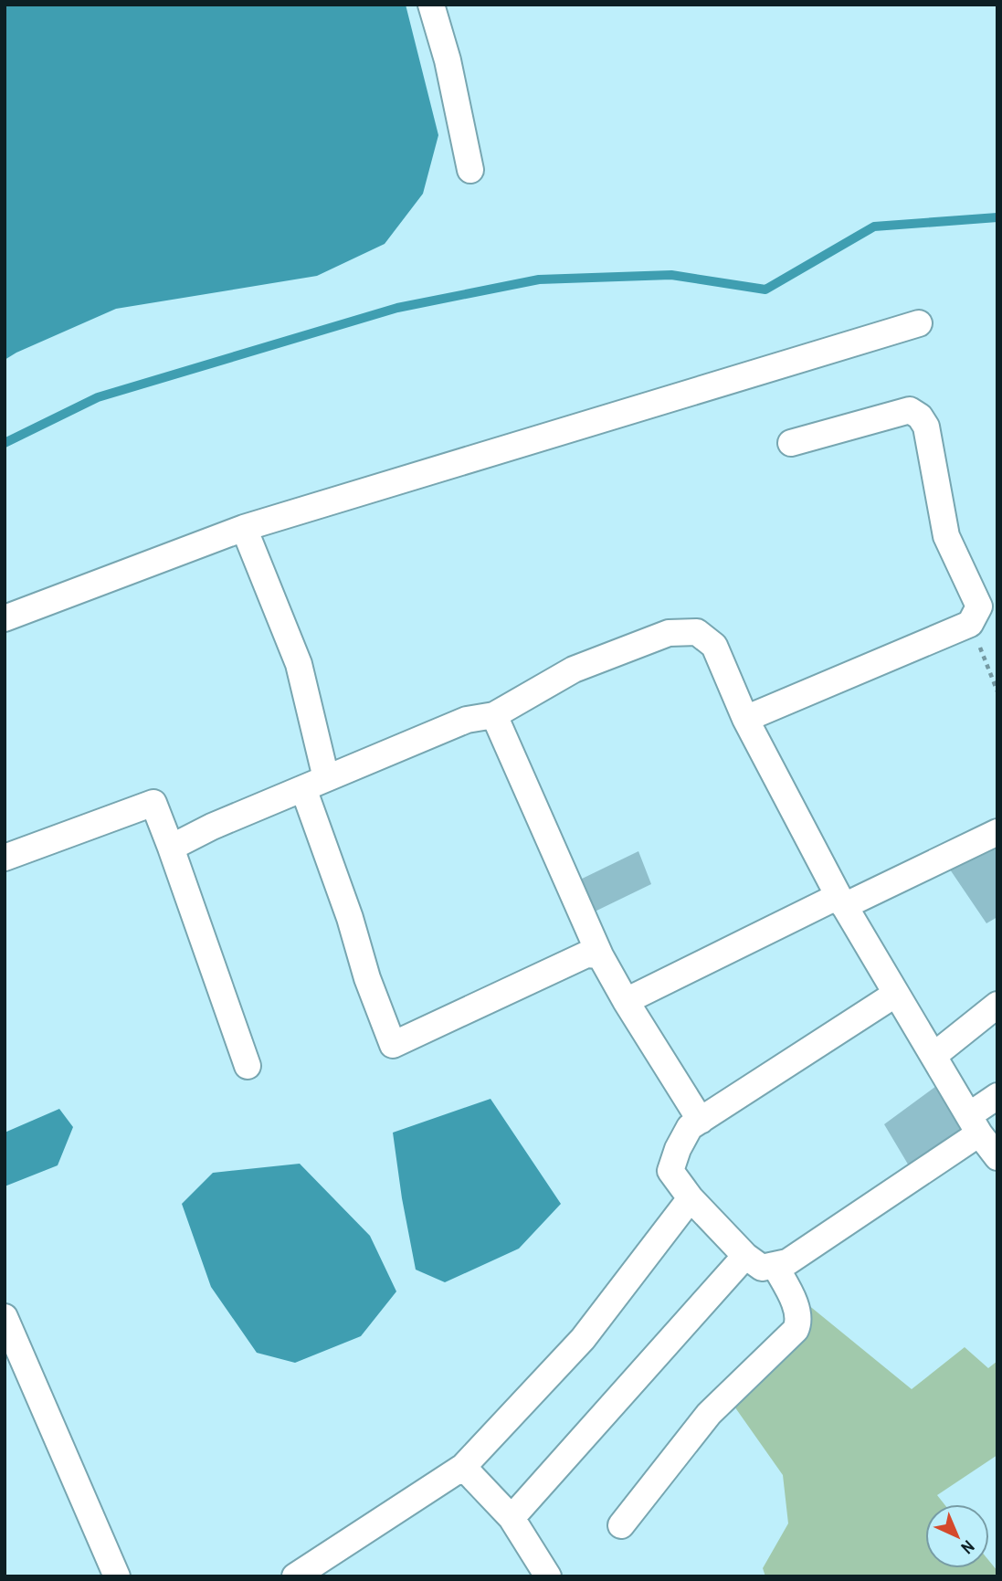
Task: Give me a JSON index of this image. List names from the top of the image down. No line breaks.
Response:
{"north":"bottom right"}
